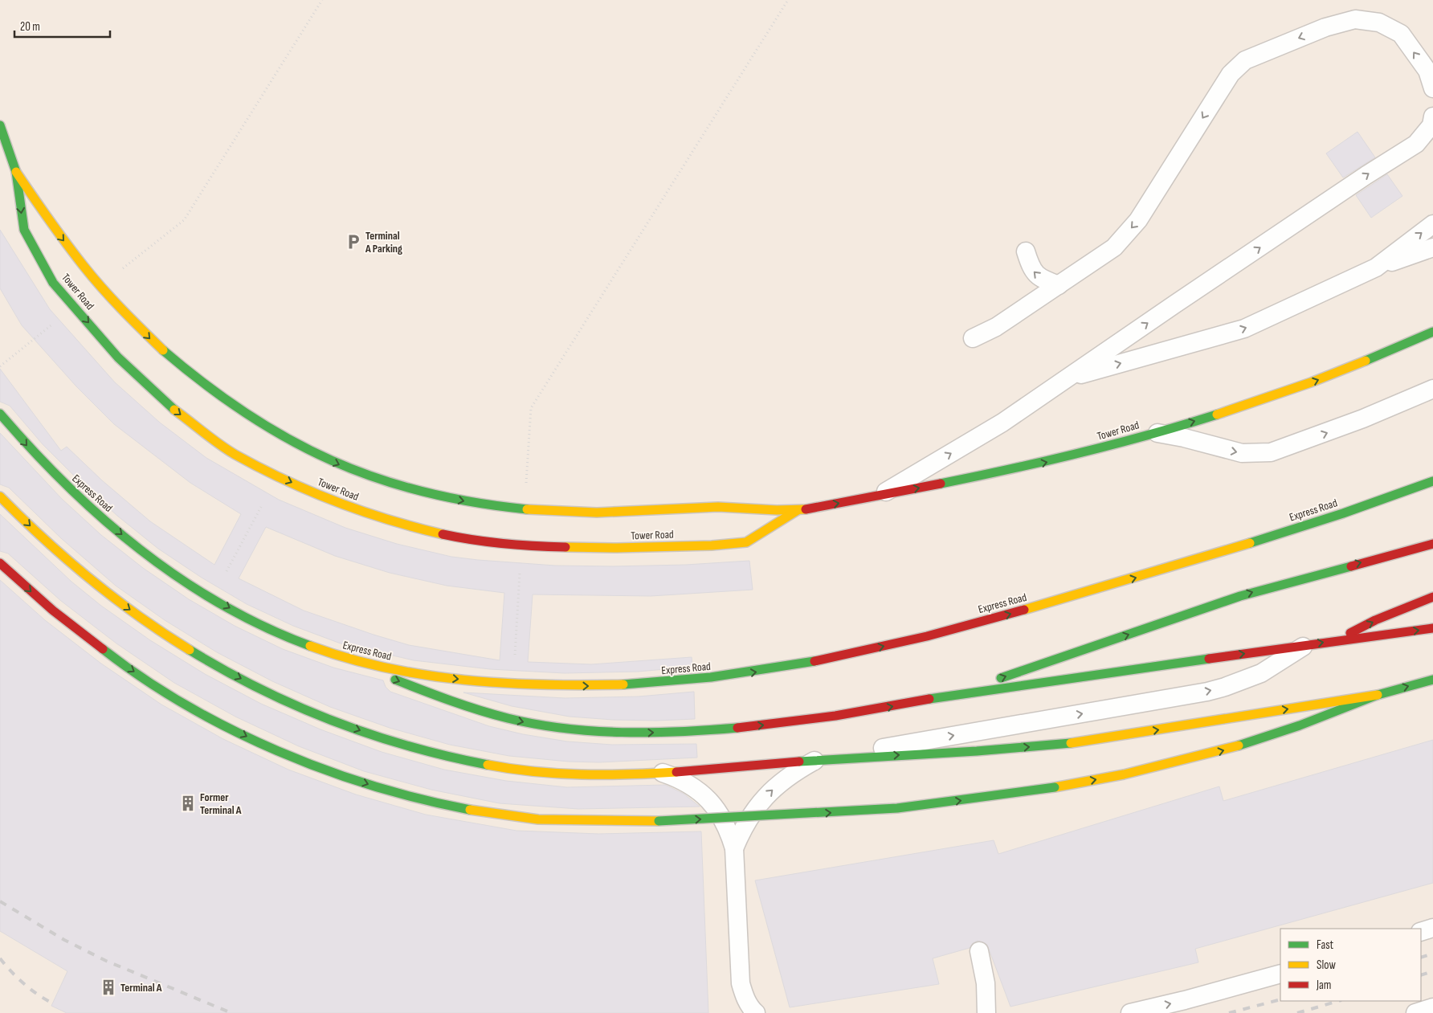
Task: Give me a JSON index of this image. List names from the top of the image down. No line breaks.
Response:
{"streets":{"street":["Tower Road","Express Road"]},"one_way":["Tower Road"],"places":{"parking":["Terminal A Parking"],"building":["Former Terminal A","Terminal A"]},"legend":["Fast","Slow","Jam"],"scale_bar":"20 m"}
